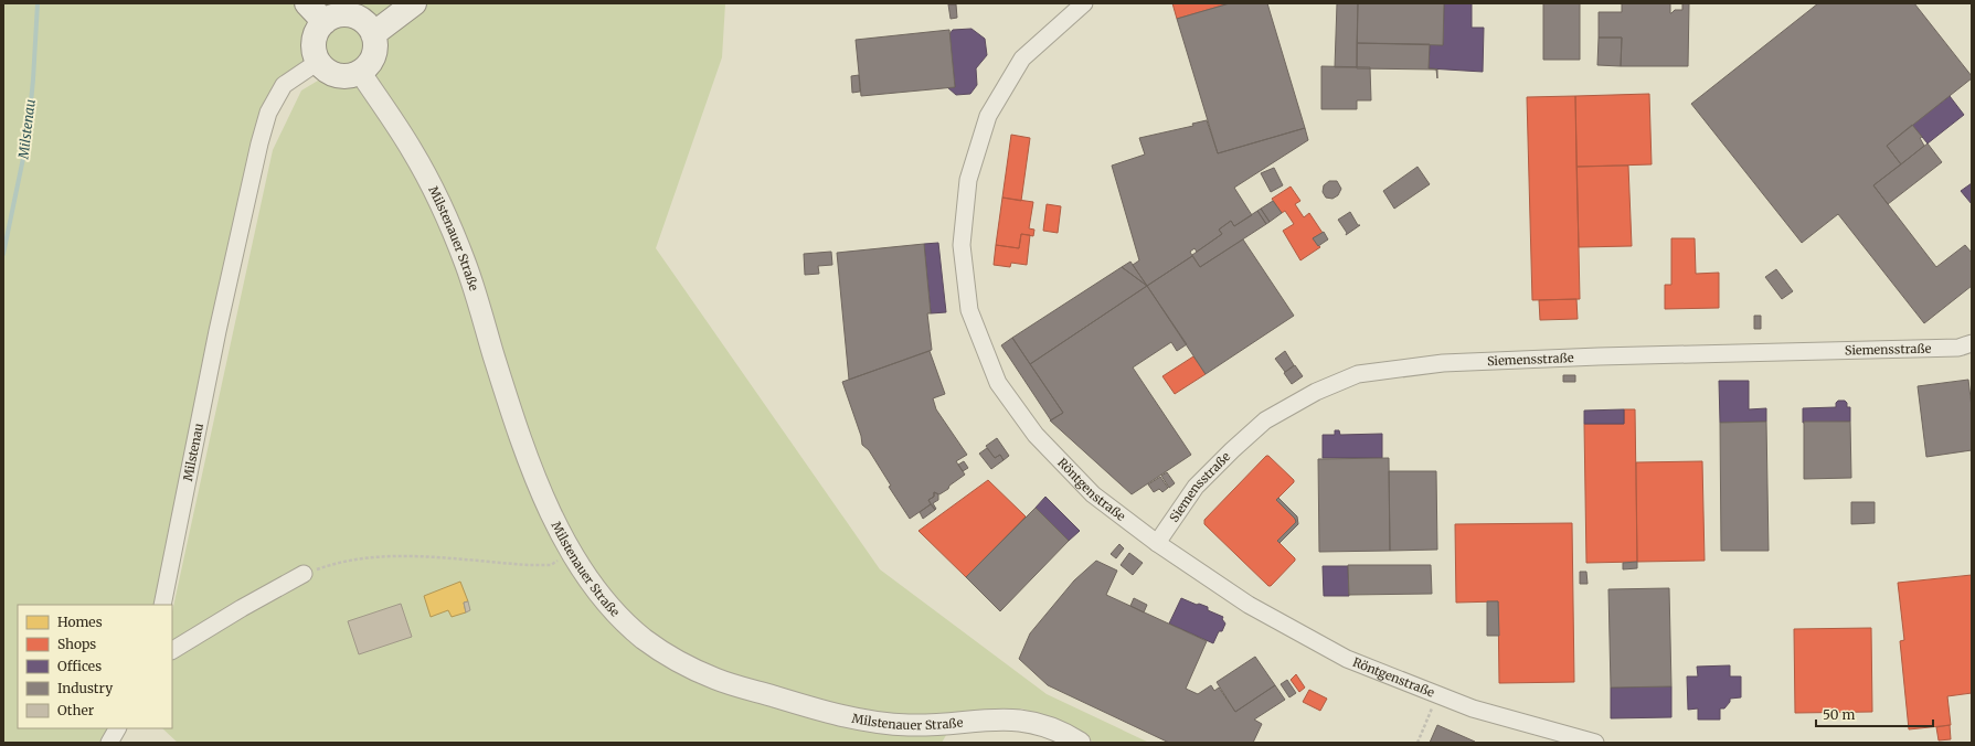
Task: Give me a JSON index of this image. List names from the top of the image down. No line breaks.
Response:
{"streets":{"street":["Milstenauer Straße","Siemensstraße","Milstenau","Röntgenstraße"]},"crossings":[["Milstenauer Straße","Milstenau"],["Siemensstraße","Röntgenstraße"]],"water":["Milstenau"],"legend":["Homes","Shops","Offices","Industry","Other"],"scale_bar":"50 m"}
